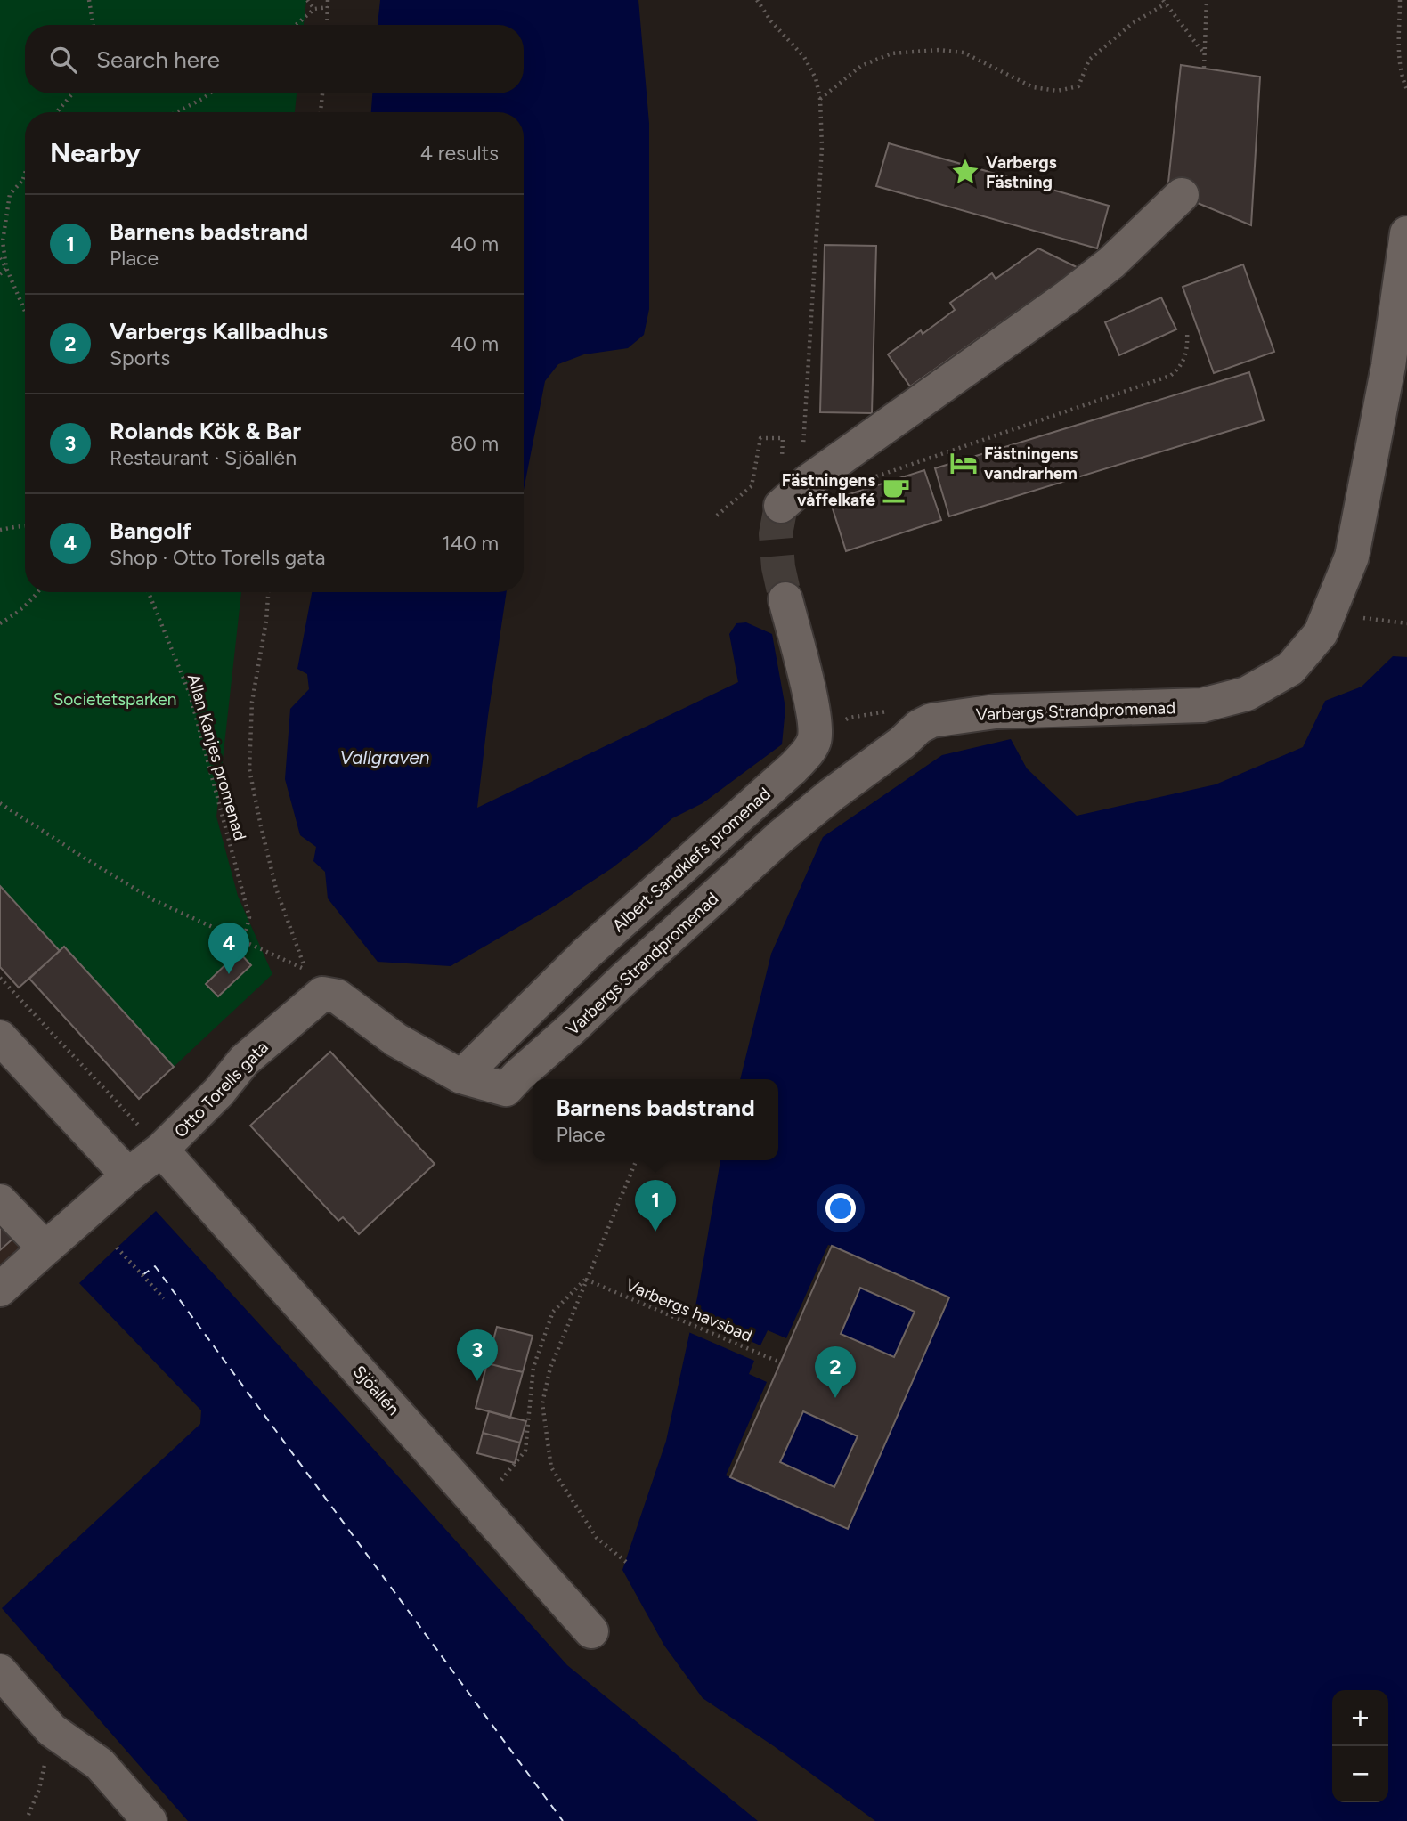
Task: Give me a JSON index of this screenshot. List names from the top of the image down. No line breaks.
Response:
{"streets":{"street":["Varbergs Strandpromenad","Albert Sandklefs promenad","Otto Torells gata","Sjöallén"],"path":["Allan Kanjes promenad","Varbergs havsbad"]},"crossings":[["Varbergs Strandpromenad","Albert Sandklefs promenad"],["Varbergs Strandpromenad","Otto Torells gata"],["Albert Sandklefs promenad","Otto Torells gata"],["Otto Torells gata","Sjöallén"]],"water":["Vallgraven"],"parks":["Societetsparken"],"places":{"place":["Varbergs Fästning"],"hotel":["Fästningens vandrarhem"],"cafe":["Fästningens våffelkafé"]},"page":{"search":"Search here","heading":["Nearby","4 results"],"list":[{"mark":"1","name":"Barnens badstrand","note":"Place","value":"40 m"},{"mark":"2","name":"Varbergs Kallbadhus","note":"Sports","value":"40 m"},{"mark":"3","name":"Rolands Kök & Bar","note":"Restaurant · Sjöallén","value":"80 m"},{"mark":"4","name":"Bangolf","note":"Shop · Otto Torells gata","value":"140 m"}],"pins":["4","1","3","2"],"popup":["Barnens badstrand","Place"],"map_buttons":["+","−"]}}
